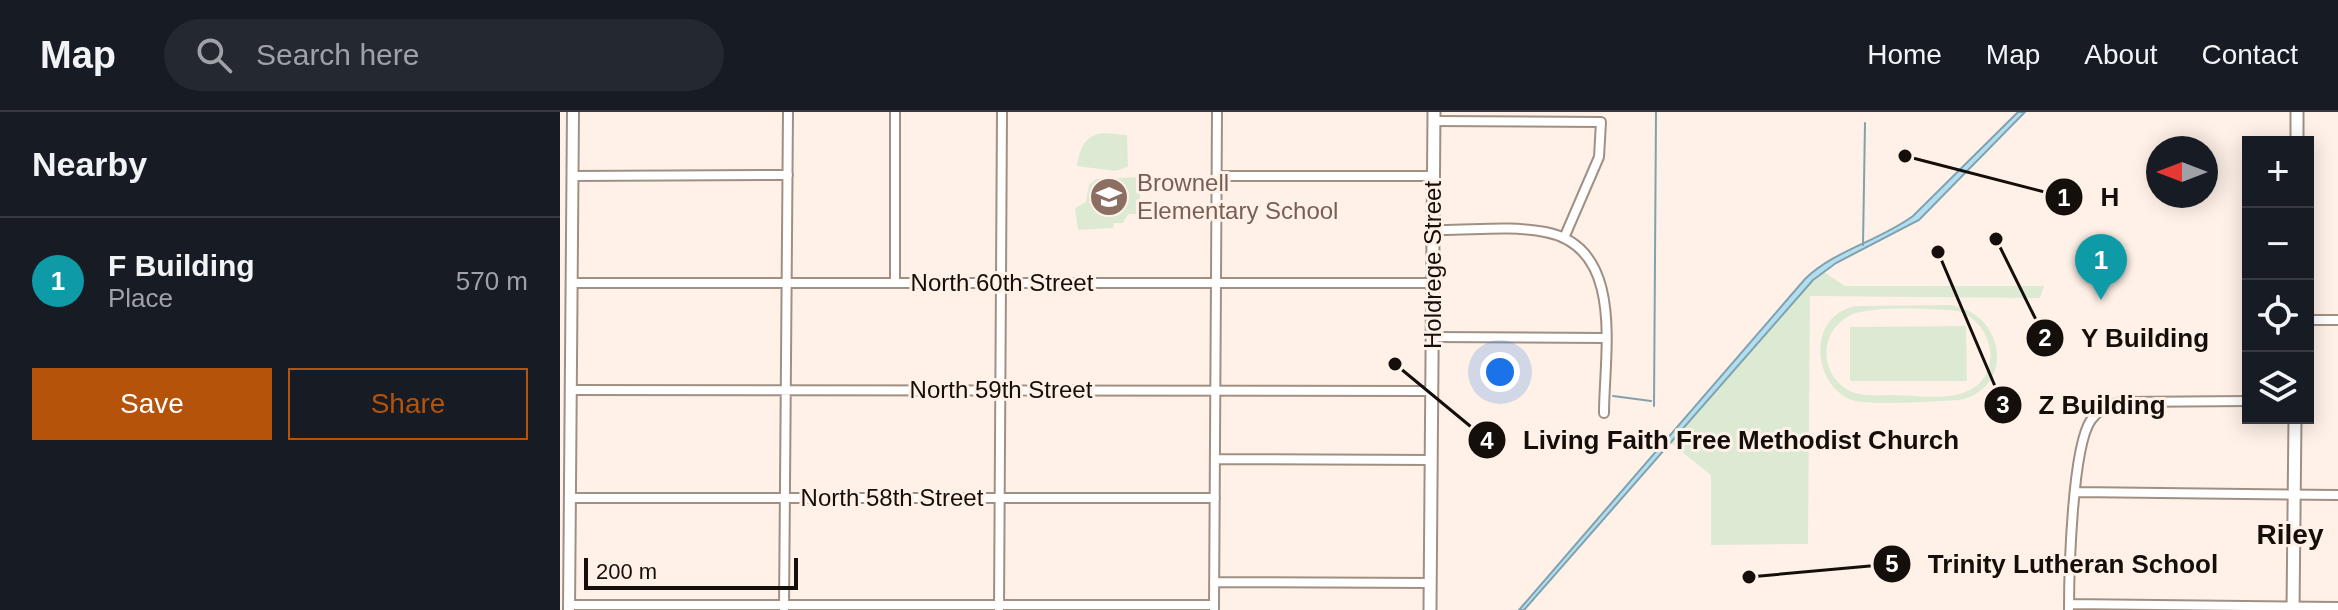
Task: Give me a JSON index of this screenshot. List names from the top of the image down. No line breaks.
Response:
{"streets":{"main road":["Holdrege Street"],"street":["North 60th Street","North 59th Street","North 58th Street"]},"crossings":[["Holdrege Street","North 60th Street"],["Holdrege Street","North 59th Street"]],"districts":["Riley"],"places":{"other":["H","Y Building","Z Building","Living Faith Free Methodist Church","Trinity Lutheran School"],"school or university":["Brownell Elementary School"]},"scale_bar":"200 m","north":"left","page":{"header":"Map","search":"Search here","nav":["Home","Map","About","Contact"],"heading":"Nearby","map_buttons":["+","−"],"list":[{"mark":"1","name":"F Building","note":"Place","value":"570 m"}],"pins":"1","buttons":["Save","Share"],"scale":"200 m"}}
